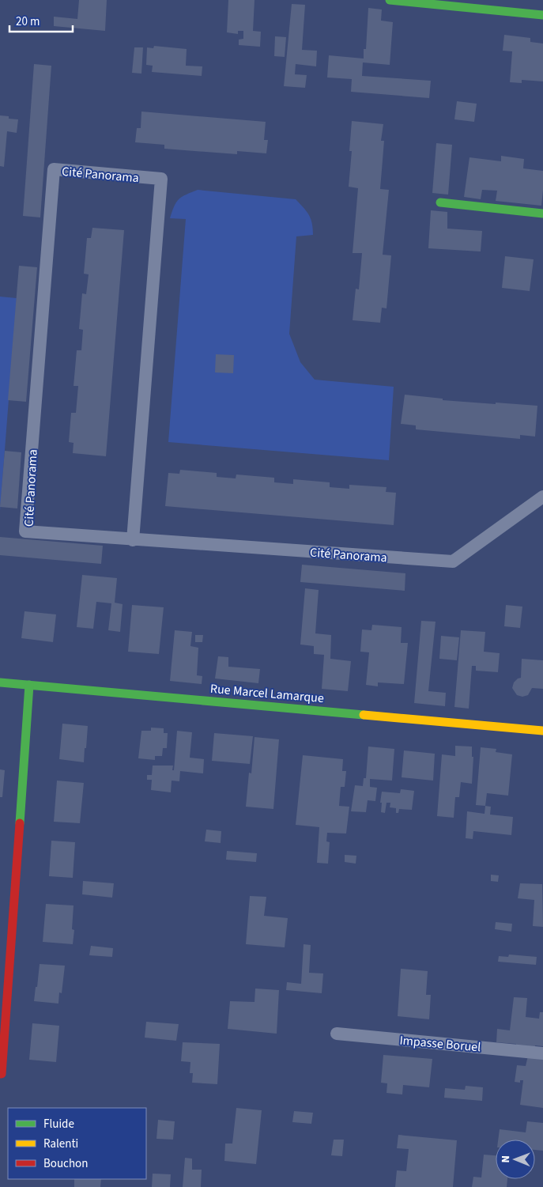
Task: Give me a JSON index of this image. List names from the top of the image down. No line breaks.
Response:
{"streets":{"street":["Rue Marcel Lamarque"],"lane":["Cité Panorama","Impasse Boruel"]},"legend":["Fluide","Ralenti","Bouchon"],"scale_bar":"20 m","north":"left"}
